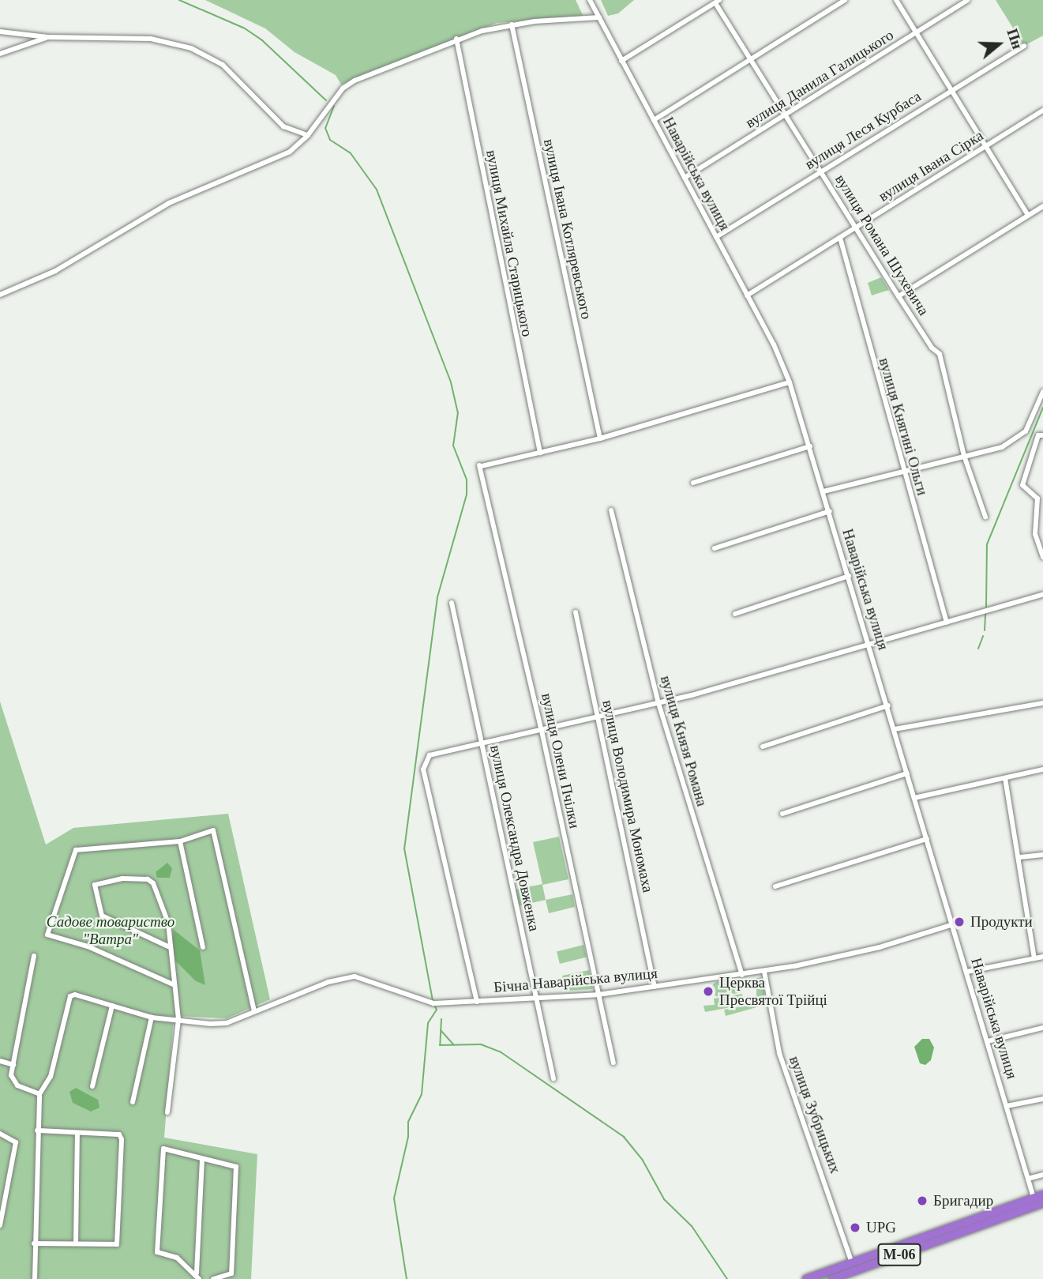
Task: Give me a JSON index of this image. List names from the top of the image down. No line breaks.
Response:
{"streets":{"highway":["М-06"],"street":["вулиця Данила Галицького","вулиця Леся Курбаса","вулиця Івана Сірка","Наварійська вулиця","вулиця Івана Котляревського","вулиця Михайла Старицького","вулиця Романа Шухевича","вулиця Княгині Ольги","вулиця Князя Романа","вулиця Олени Пчілки","вулиця Володимира Мономаха","вулиця Олександра Довженка","Бічна Наварійська вулиця","вулиця Зубрицьких"]},"crossings":[["вулиця Данила Галицького","Наварійська вулиця"],["вулиця Данила Галицького","вулиця Романа Шухевича"],["вулиця Леся Курбаса","Наварійська вулиця"],["вулиця Леся Курбаса","вулиця Романа Шухевича"],["вулиця Івана Сірка","Наварійська вулиця"],["вулиця Івана Сірка","вулиця Романа Шухевича"],["вулиця Івана Сірка","вулиця Княгині Ольги"],["Наварійська вулиця","Бічна Наварійська вулиця"],["Наварійська вулиця","М-06"],["вулиця Михайла Старицького","вулиця Олени Пчілки"],["вулиця Князя Романа","Бічна Наварійська вулиця"],["вулиця Олени Пчілки","Бічна Наварійська вулиця"],["вулиця Володимира Мономаха","Бічна Наварійська вулиця"],["вулиця Олександра Довженка","Бічна Наварійська вулиця"],["Бічна Наварійська вулиця","вулиця Зубрицьких"],["вулиця Зубрицьких","М-06"]],"parks":["Садове товариство \"Ватра\""],"places":["Продукти","Церква Пресвятої Трійці","Бригадир","UPG"],"north":"right"}
